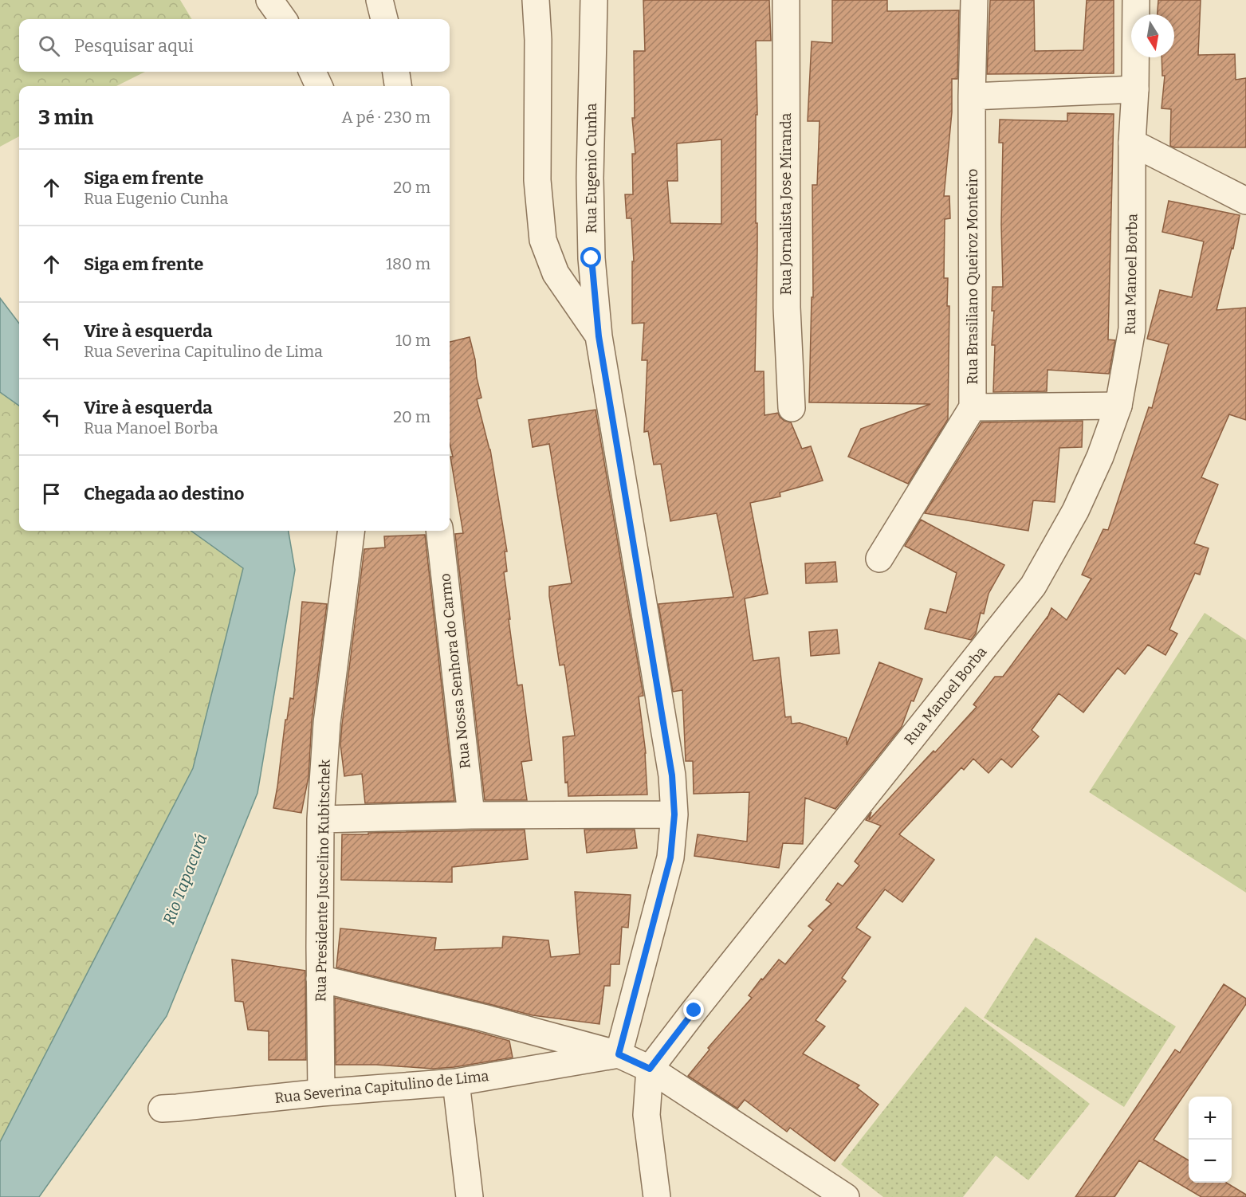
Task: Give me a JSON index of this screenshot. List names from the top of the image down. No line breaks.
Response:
{"streets":{"street":["Rua Eugenio Cunha","Rua Jornalista Jose Miranda","Rua Manoel Borba","Rua Brasiliano Queiroz Monteiro","Rua Nossa Senhora do Carmo","Rua Presidente Juscelino Kubitschek","Rua Severina Capitulino de Lima"]},"crossings":[["Rua Eugenio Cunha","Rua Severina Capitulino de Lima"],["Rua Presidente Juscelino Kubitschek","Rua Severina Capitulino de Lima"]],"water":["Rio Tapacurá"],"north":"bottom","page":{"search":"Pesquisar aqui","heading":["3 min","A pé · 230 m"],"list":[["Siga em frente","Rua Eugenio Cunha","20 m"],["Siga em frente","180 m"],["Vire à esquerda","Rua Severina Capitulino de Lima","10 m"],["Vire à esquerda","Rua Manoel Borba","20 m"],"Chegada ao destino"],"map_buttons":["+","−"]}}
